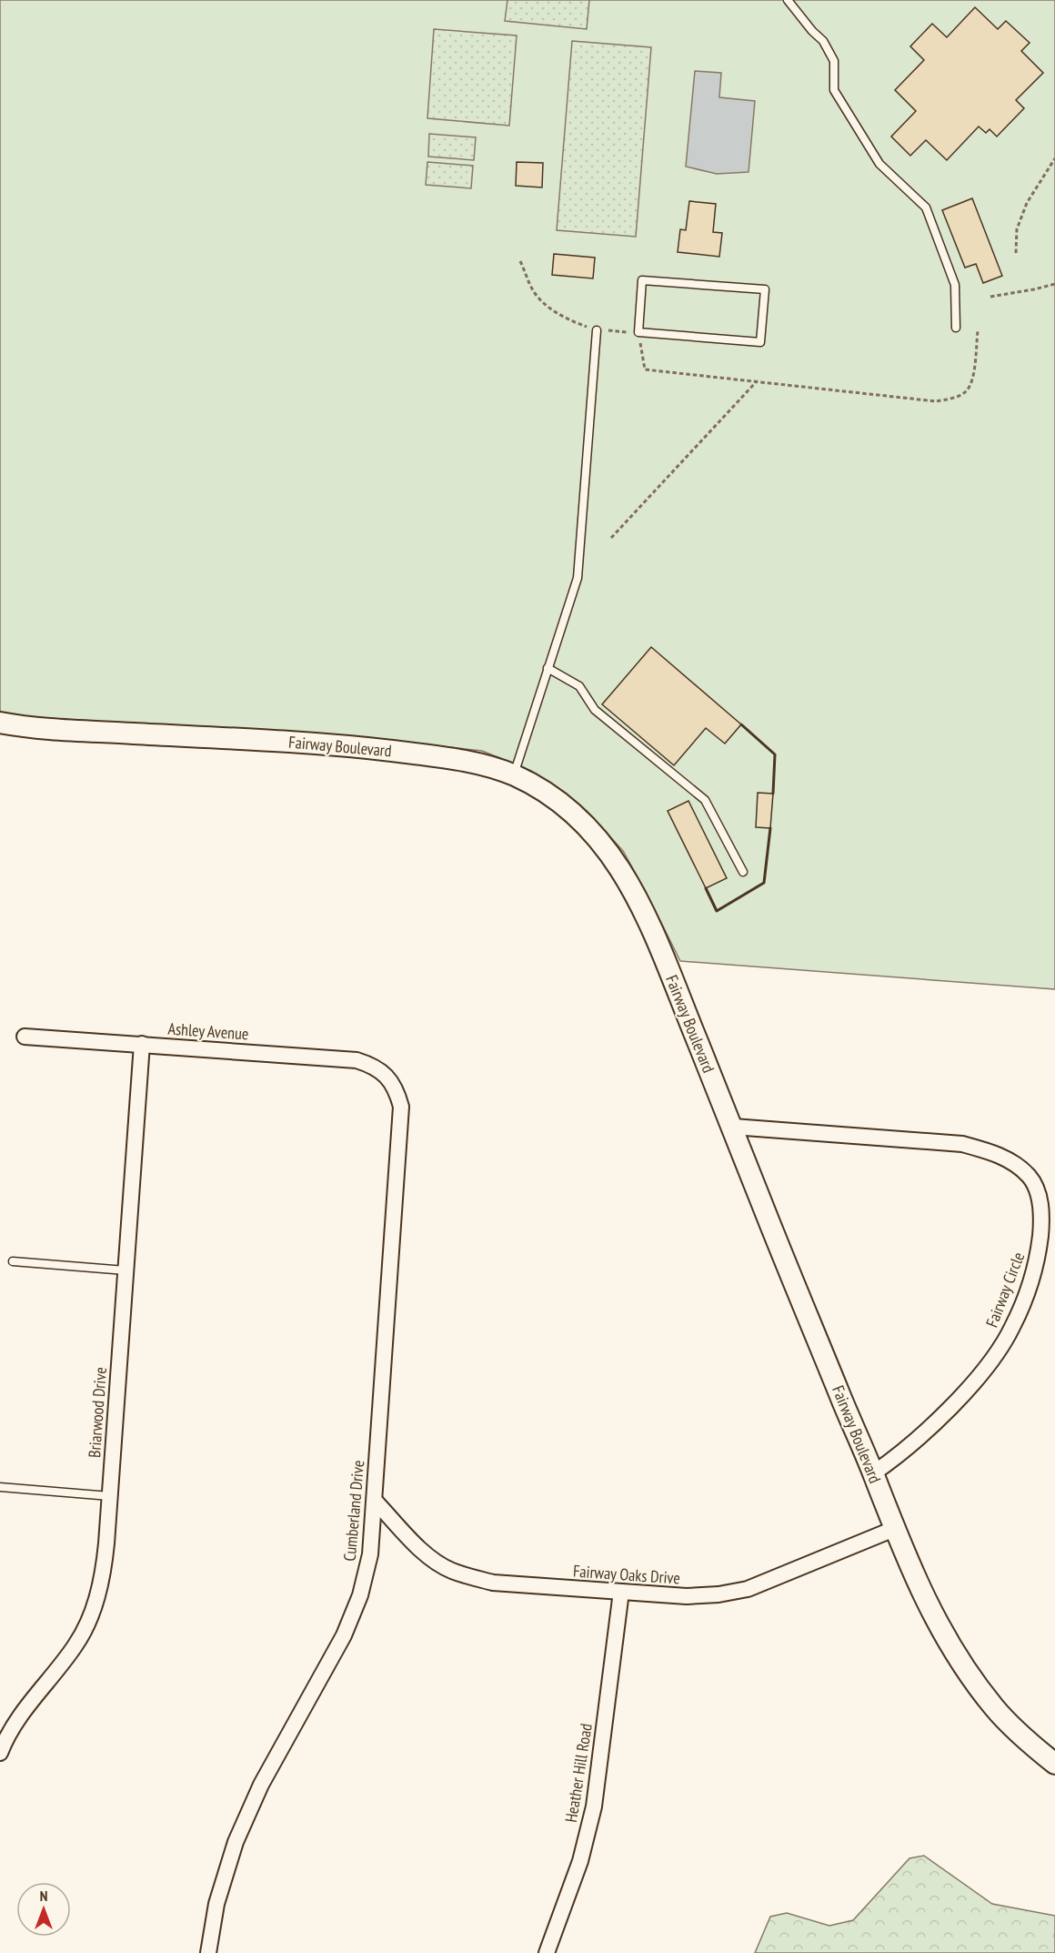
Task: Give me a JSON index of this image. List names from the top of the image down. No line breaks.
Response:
{"streets":{"street":["Fairway Boulevard","Ashley Avenue","Fairway Circle","Briarwood Drive","Cumberland Drive","Fairway Oaks Drive","Heather Hill Road"]},"crossings":[["Fairway Boulevard","Fairway Circle"],["Fairway Boulevard","Fairway Oaks Drive"],["Ashley Avenue","Briarwood Drive"],["Ashley Avenue","Cumberland Drive"],["Cumberland Drive","Fairway Oaks Drive"],["Fairway Oaks Drive","Heather Hill Road"]],"north":"top"}
